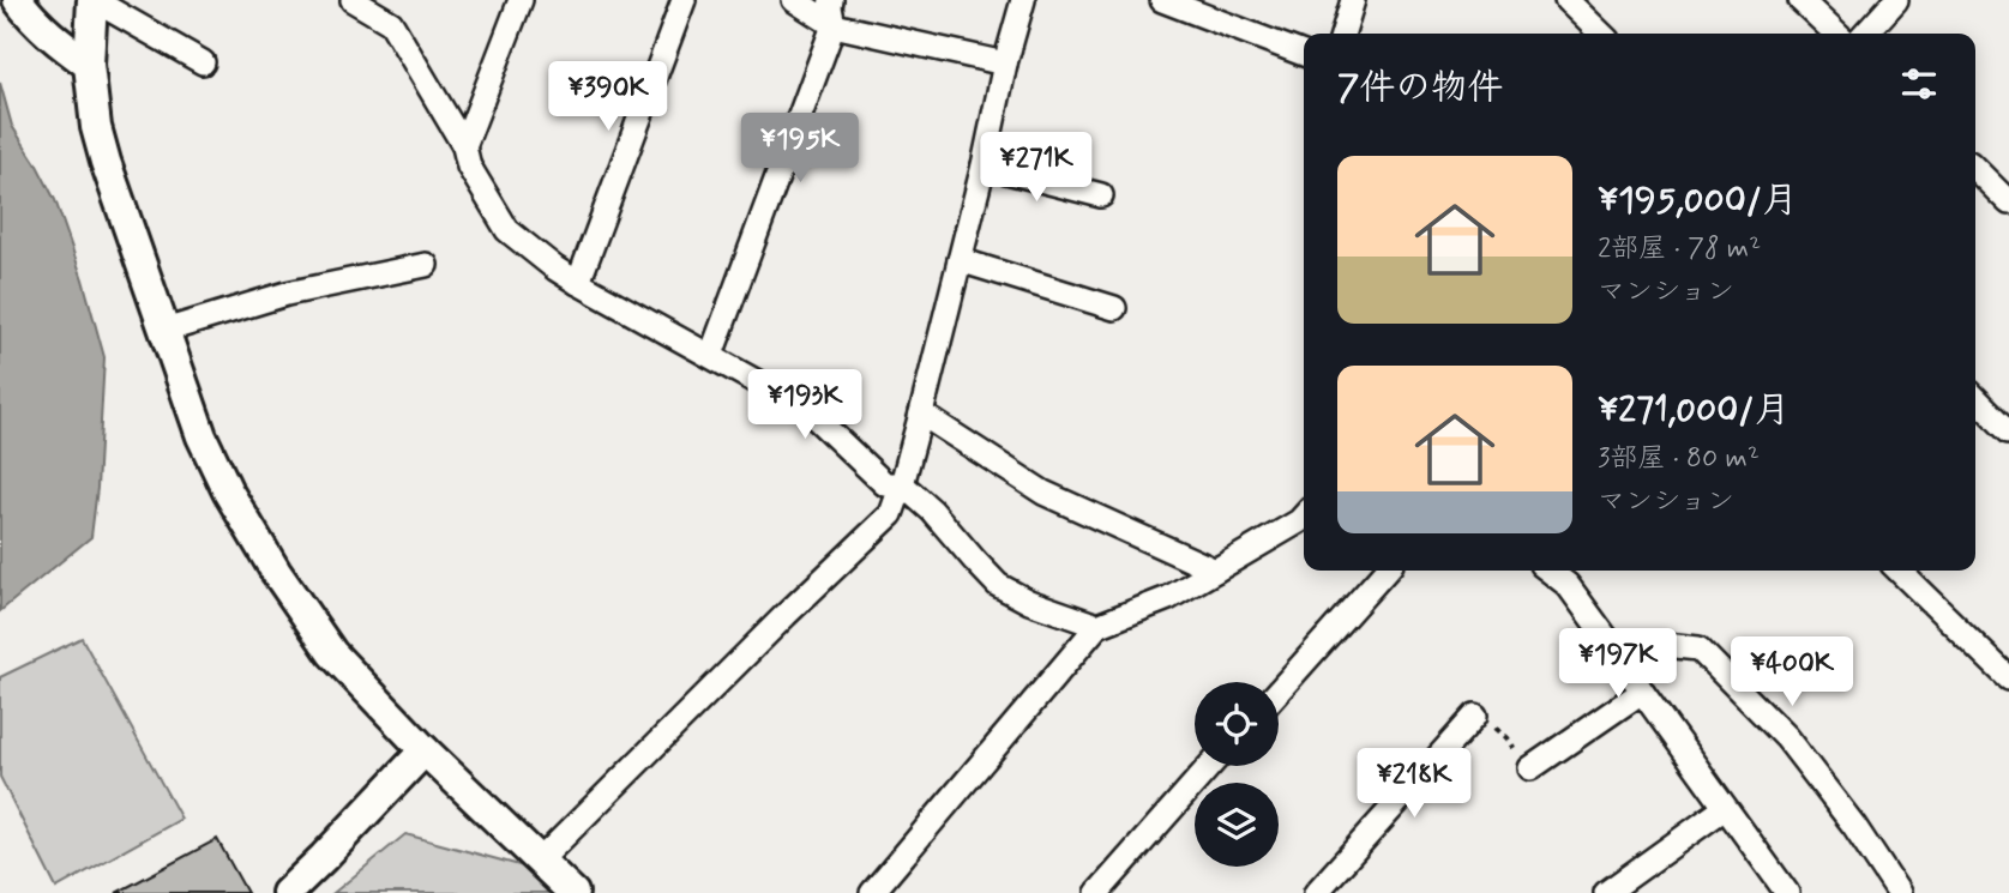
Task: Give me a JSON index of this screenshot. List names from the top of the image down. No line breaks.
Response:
{"page":{"heading":"7件の物件","price":["¥390K","¥195K","¥271K","¥193K","¥197K","¥400K","¥218K"],"list":[{"name":"¥195,000/月","note":"2部屋 · 78 m² · マンション"},{"name":"¥271,000/月","note":"3部屋 · 80 m² · マンション"}]}}
